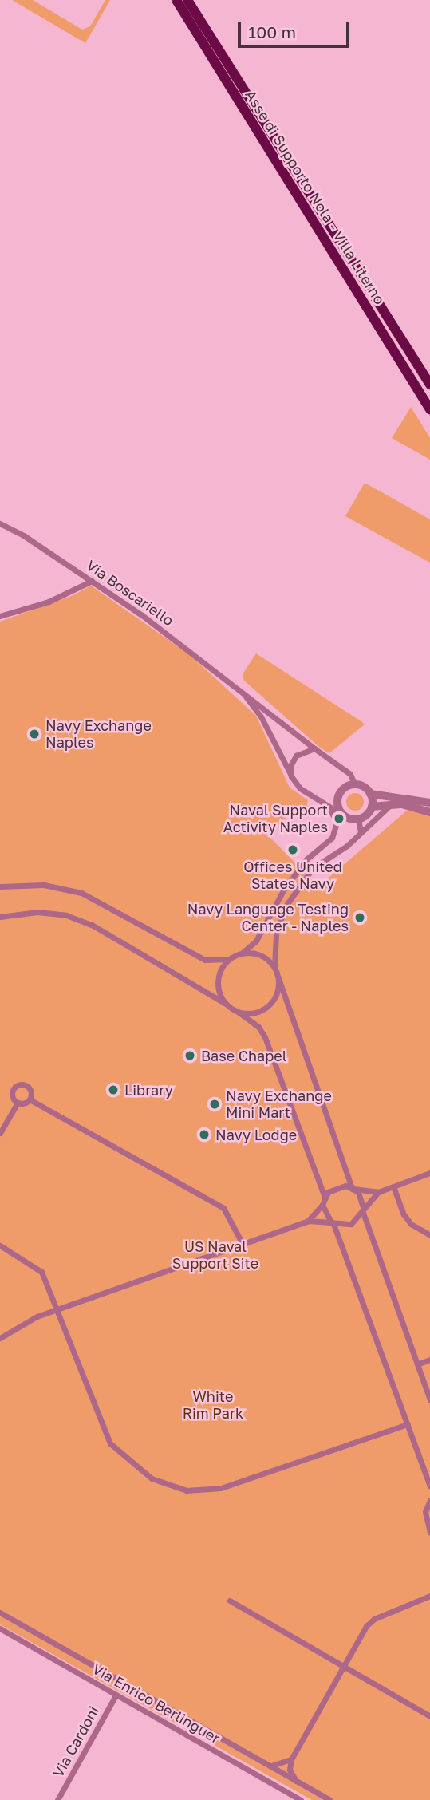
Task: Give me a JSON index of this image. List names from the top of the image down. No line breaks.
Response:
{"streets":{"highway":["Asse di Supporto Nola - Villa Literno"],"street":["Via Boscariello","Via Enrico Berlinguer","Via Cardoni"]},"crossings":[["Via Enrico Berlinguer","Via Cardoni"]],"parks":["US Naval Support Site","White Rim Park"],"places":["Navy Exchange Naples","Naval Support Activity Naples","Offices United States Navy","Navy Language Testing Center - Naples","Base Chapel","Library","Navy Exchange Mini Mart","Navy Lodge"],"scale_bar":"100 m"}
